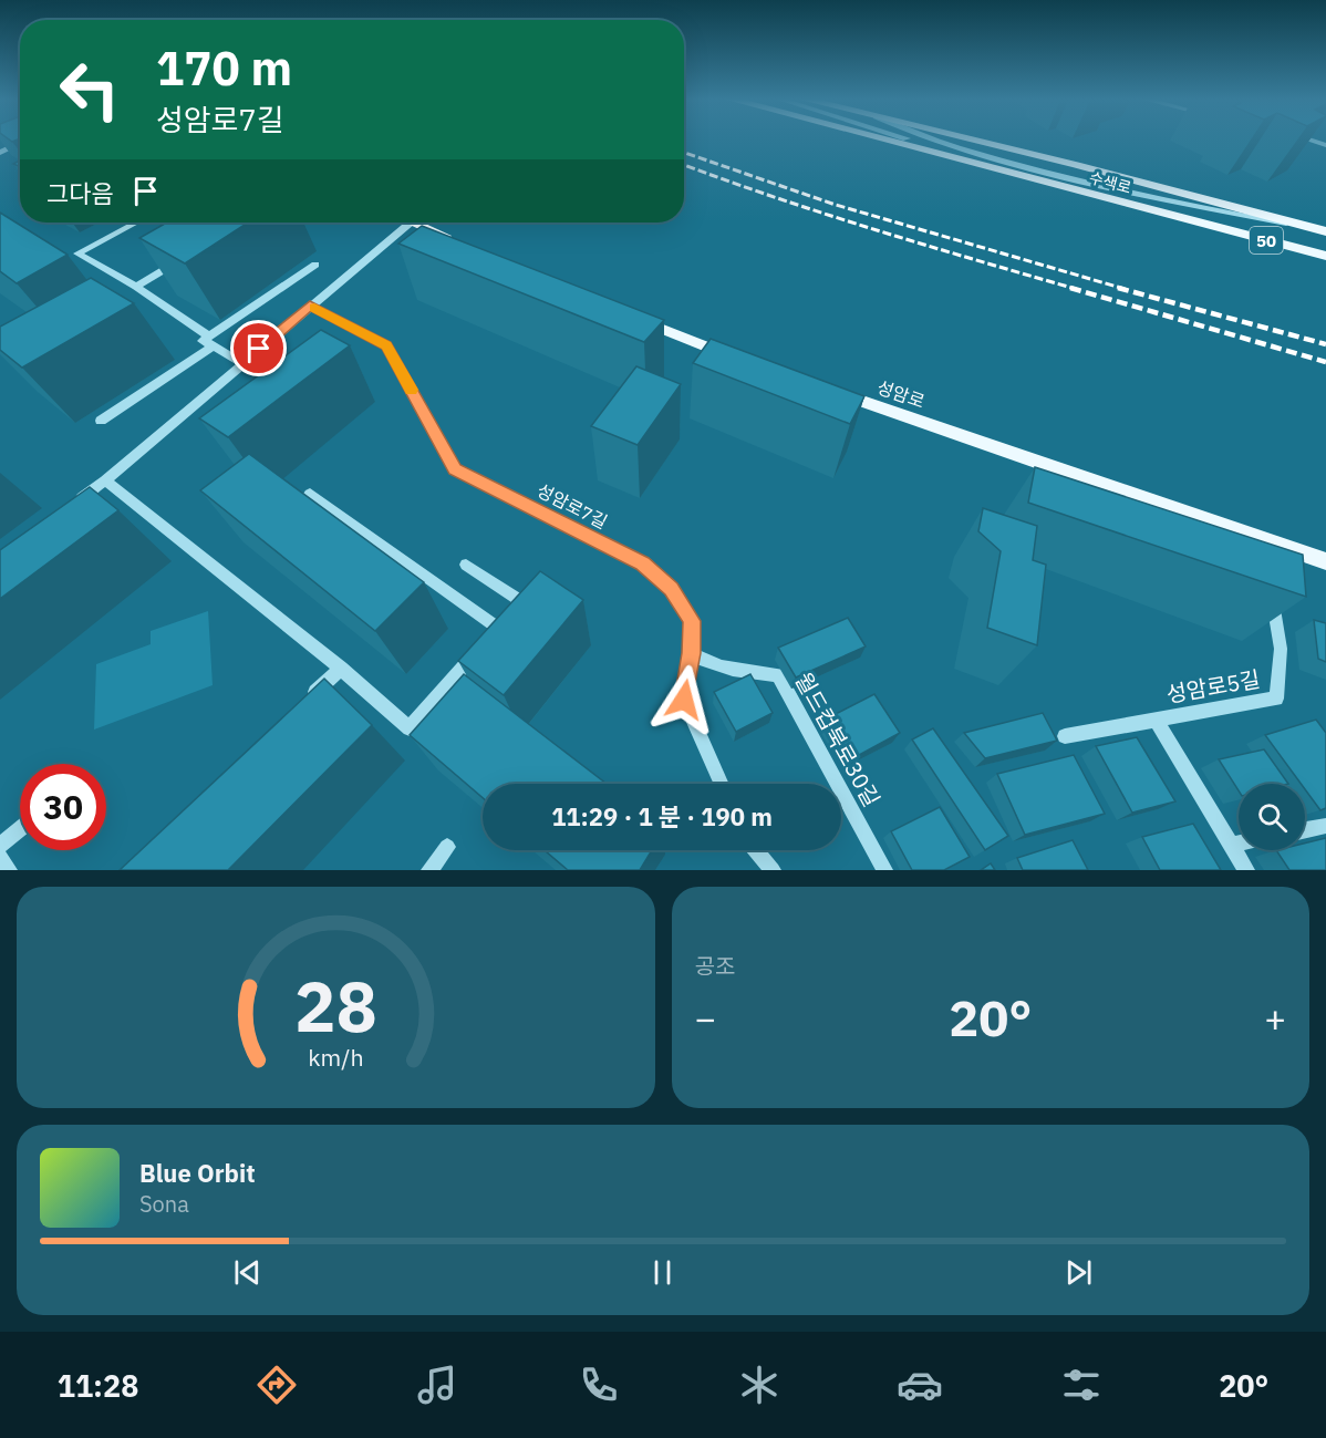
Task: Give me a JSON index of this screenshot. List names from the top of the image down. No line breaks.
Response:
{"streets":{"main road":["수색로","50","성암로"],"street":["성암로7길","성암로5길","월드컵북로30길"]},"crossings":[["성암로7길","월드컵북로30길"]],"page":{"turn":["170 m","성암로7길"],"then":"그다음","limit":"30","trip":"11:29 · 1 분 · 190 m","tile":"공조","heat":["−","20°","+"],"song":["Blue Orbit","Sona"],"tabs":["11:28","20°"],"gauge":["28","km/h"]}}
